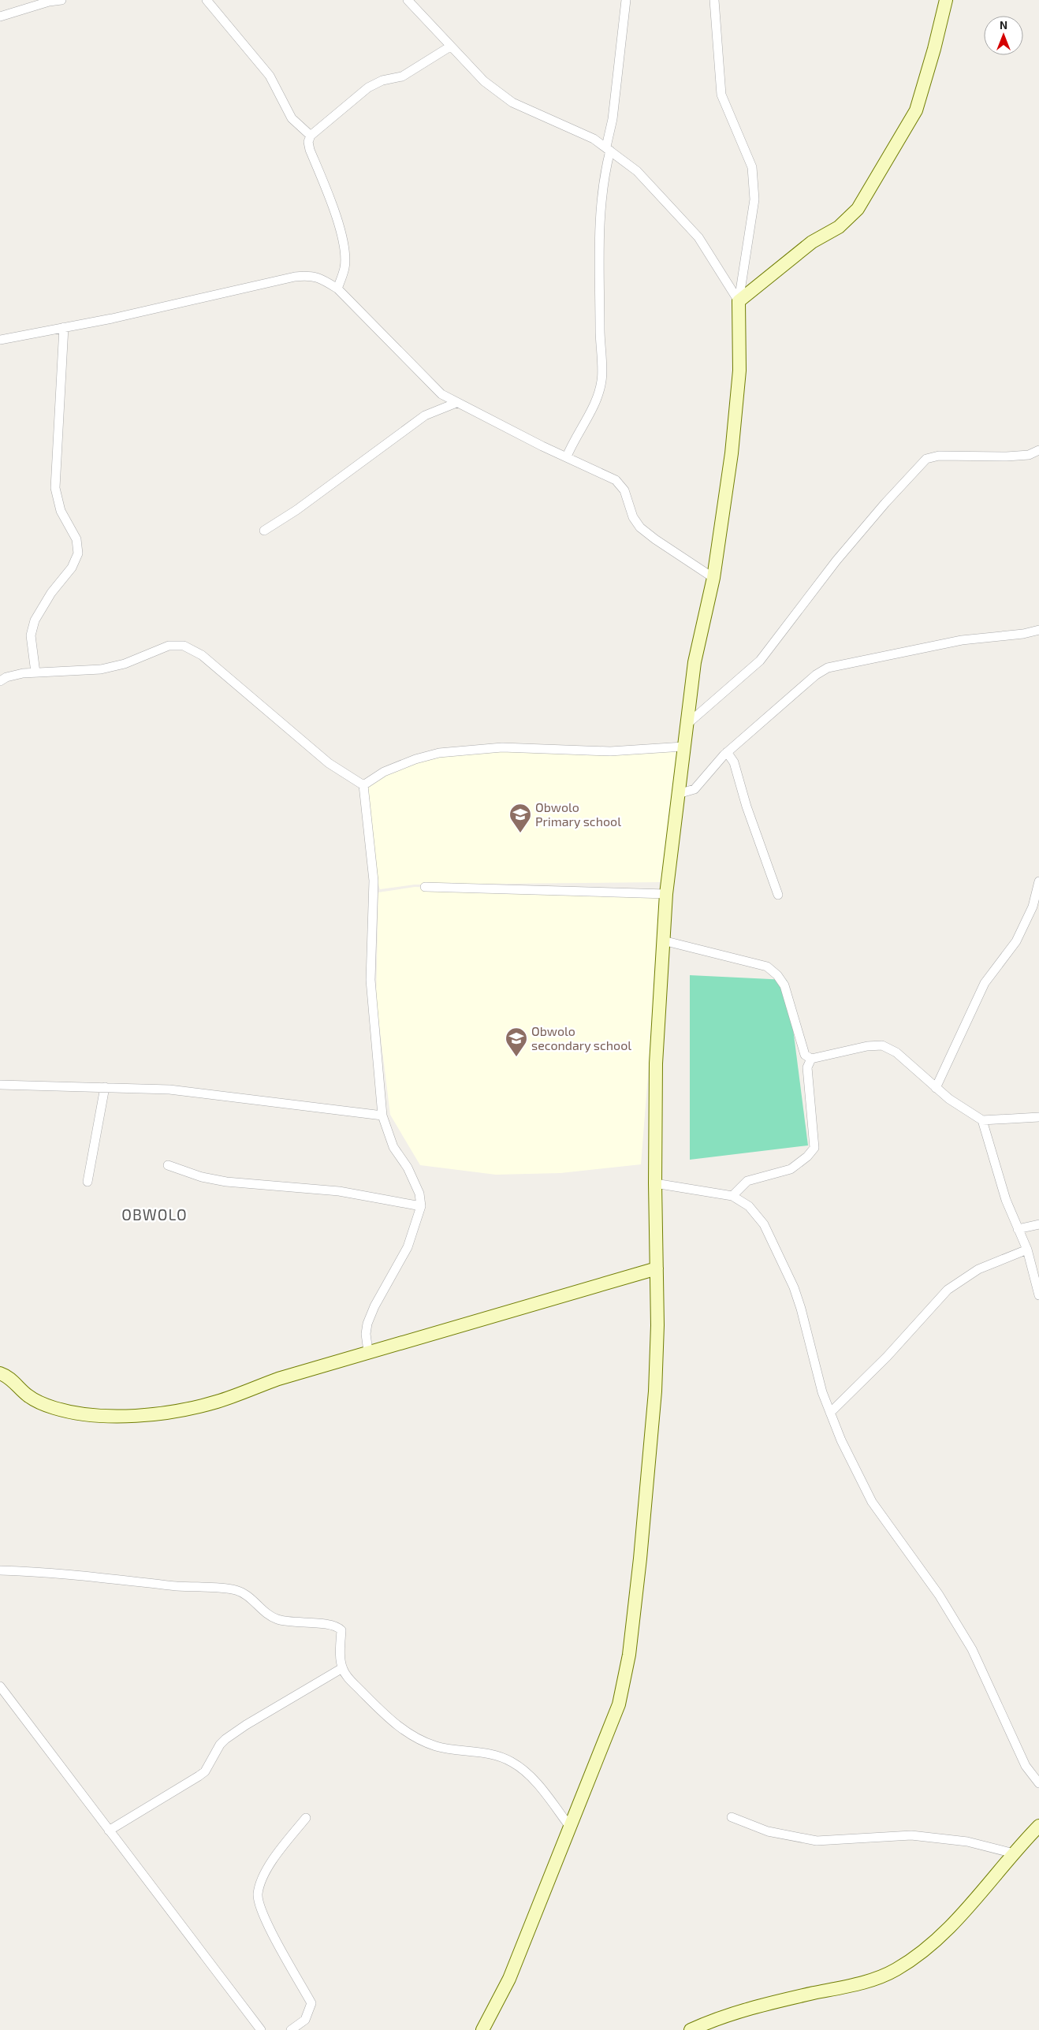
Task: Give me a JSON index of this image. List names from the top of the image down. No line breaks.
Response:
{"districts":["OBWOLO"],"places":{"school or university":["Obwolo Primary school","Obwolo secondary school"]},"north":"top"}
